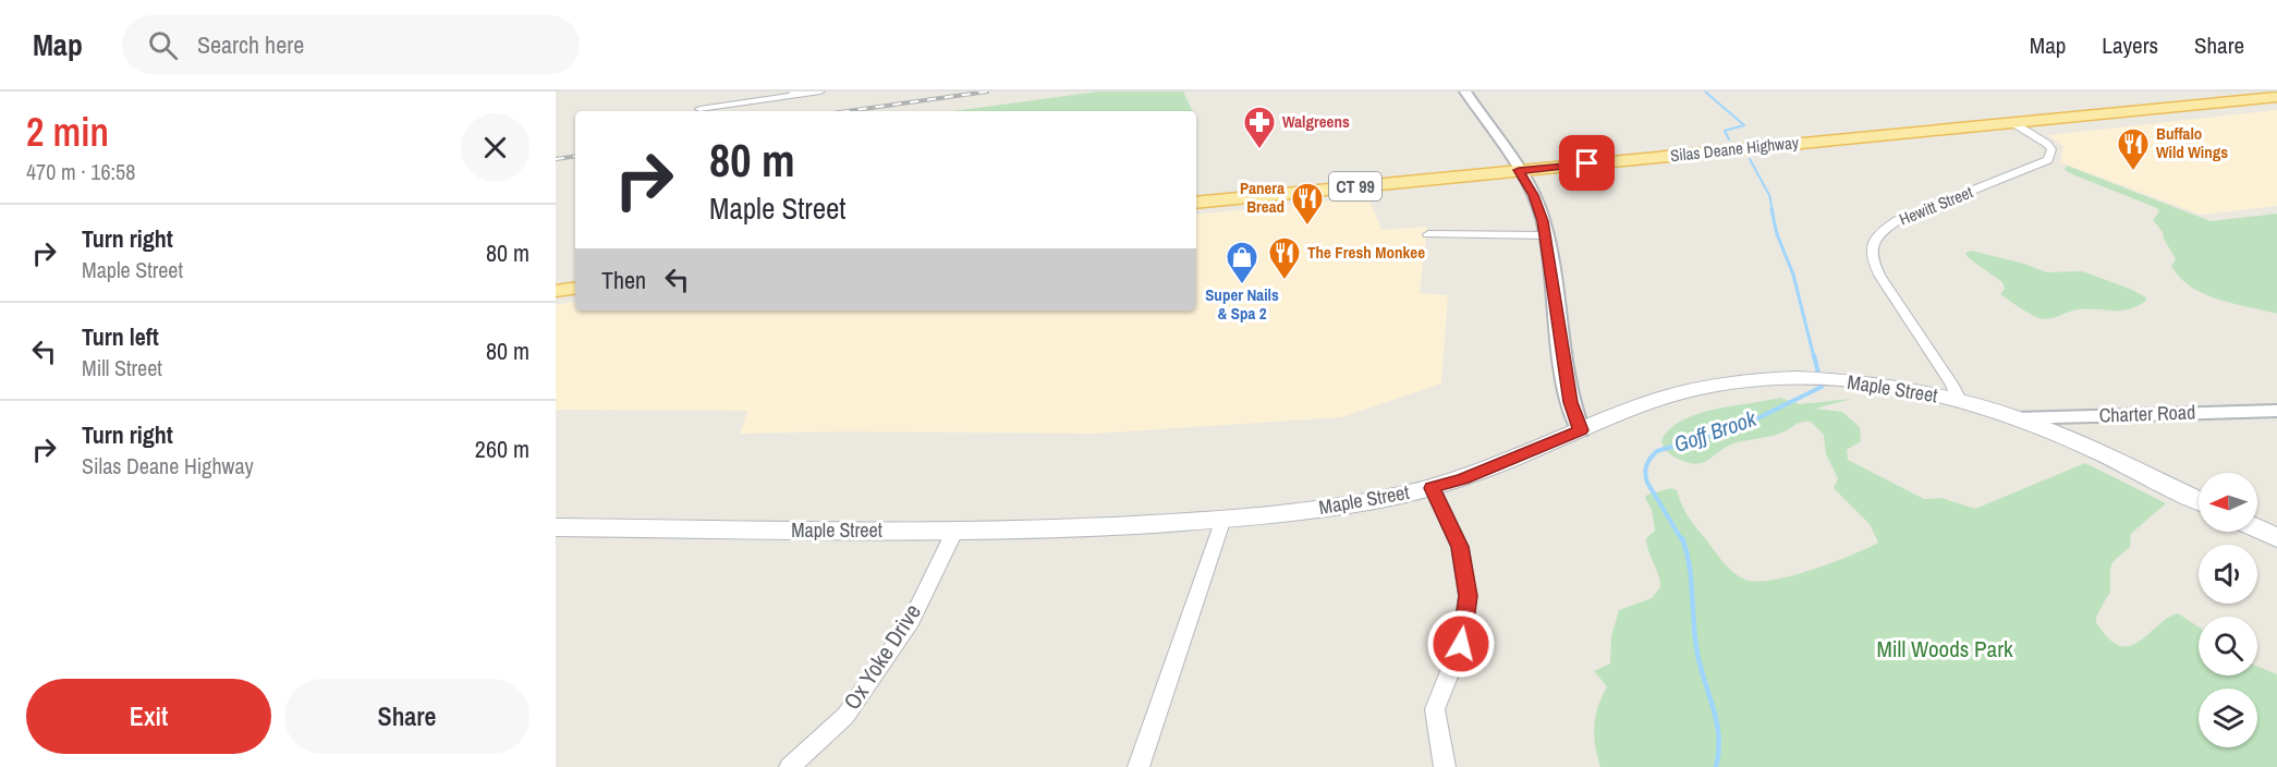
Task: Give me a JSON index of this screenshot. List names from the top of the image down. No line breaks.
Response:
{"streets":{"main road":["Silas Deane Highway","CT 99","Maple Street"],"street":["Hewitt Street","Charter Road","Ox Yoke Drive"]},"crossings":[["Silas Deane Highway","Hewitt Street"],["Hewitt Street","Maple Street"],["Maple Street","Charter Road"],["Maple Street","Ox Yoke Drive"]],"water":["Goff Brook"],"parks":["Mill Woods Park"],"places":{"pharmacy":["Walgreens"],"restaurant":["Buffalo Wild Wings","Panera Bread","The Fresh Monkee"],"shop":["Super Nails & Spa 2"]},"north":"left","page":{"header":"Map","search":"Search here","nav":["Map","Layers","Share"],"heading":["2 min","470 m · 16:58"],"turn":["80 m","Maple Street"],"list":[{"name":"Turn right","note":"Maple Street","value":"80 m"},{"name":"Turn left","note":"Mill Street","value":"80 m"},{"name":"Turn right","note":"Silas Deane Highway","value":"260 m"}],"then":"Then","buttons":["Exit","Share"]}}
